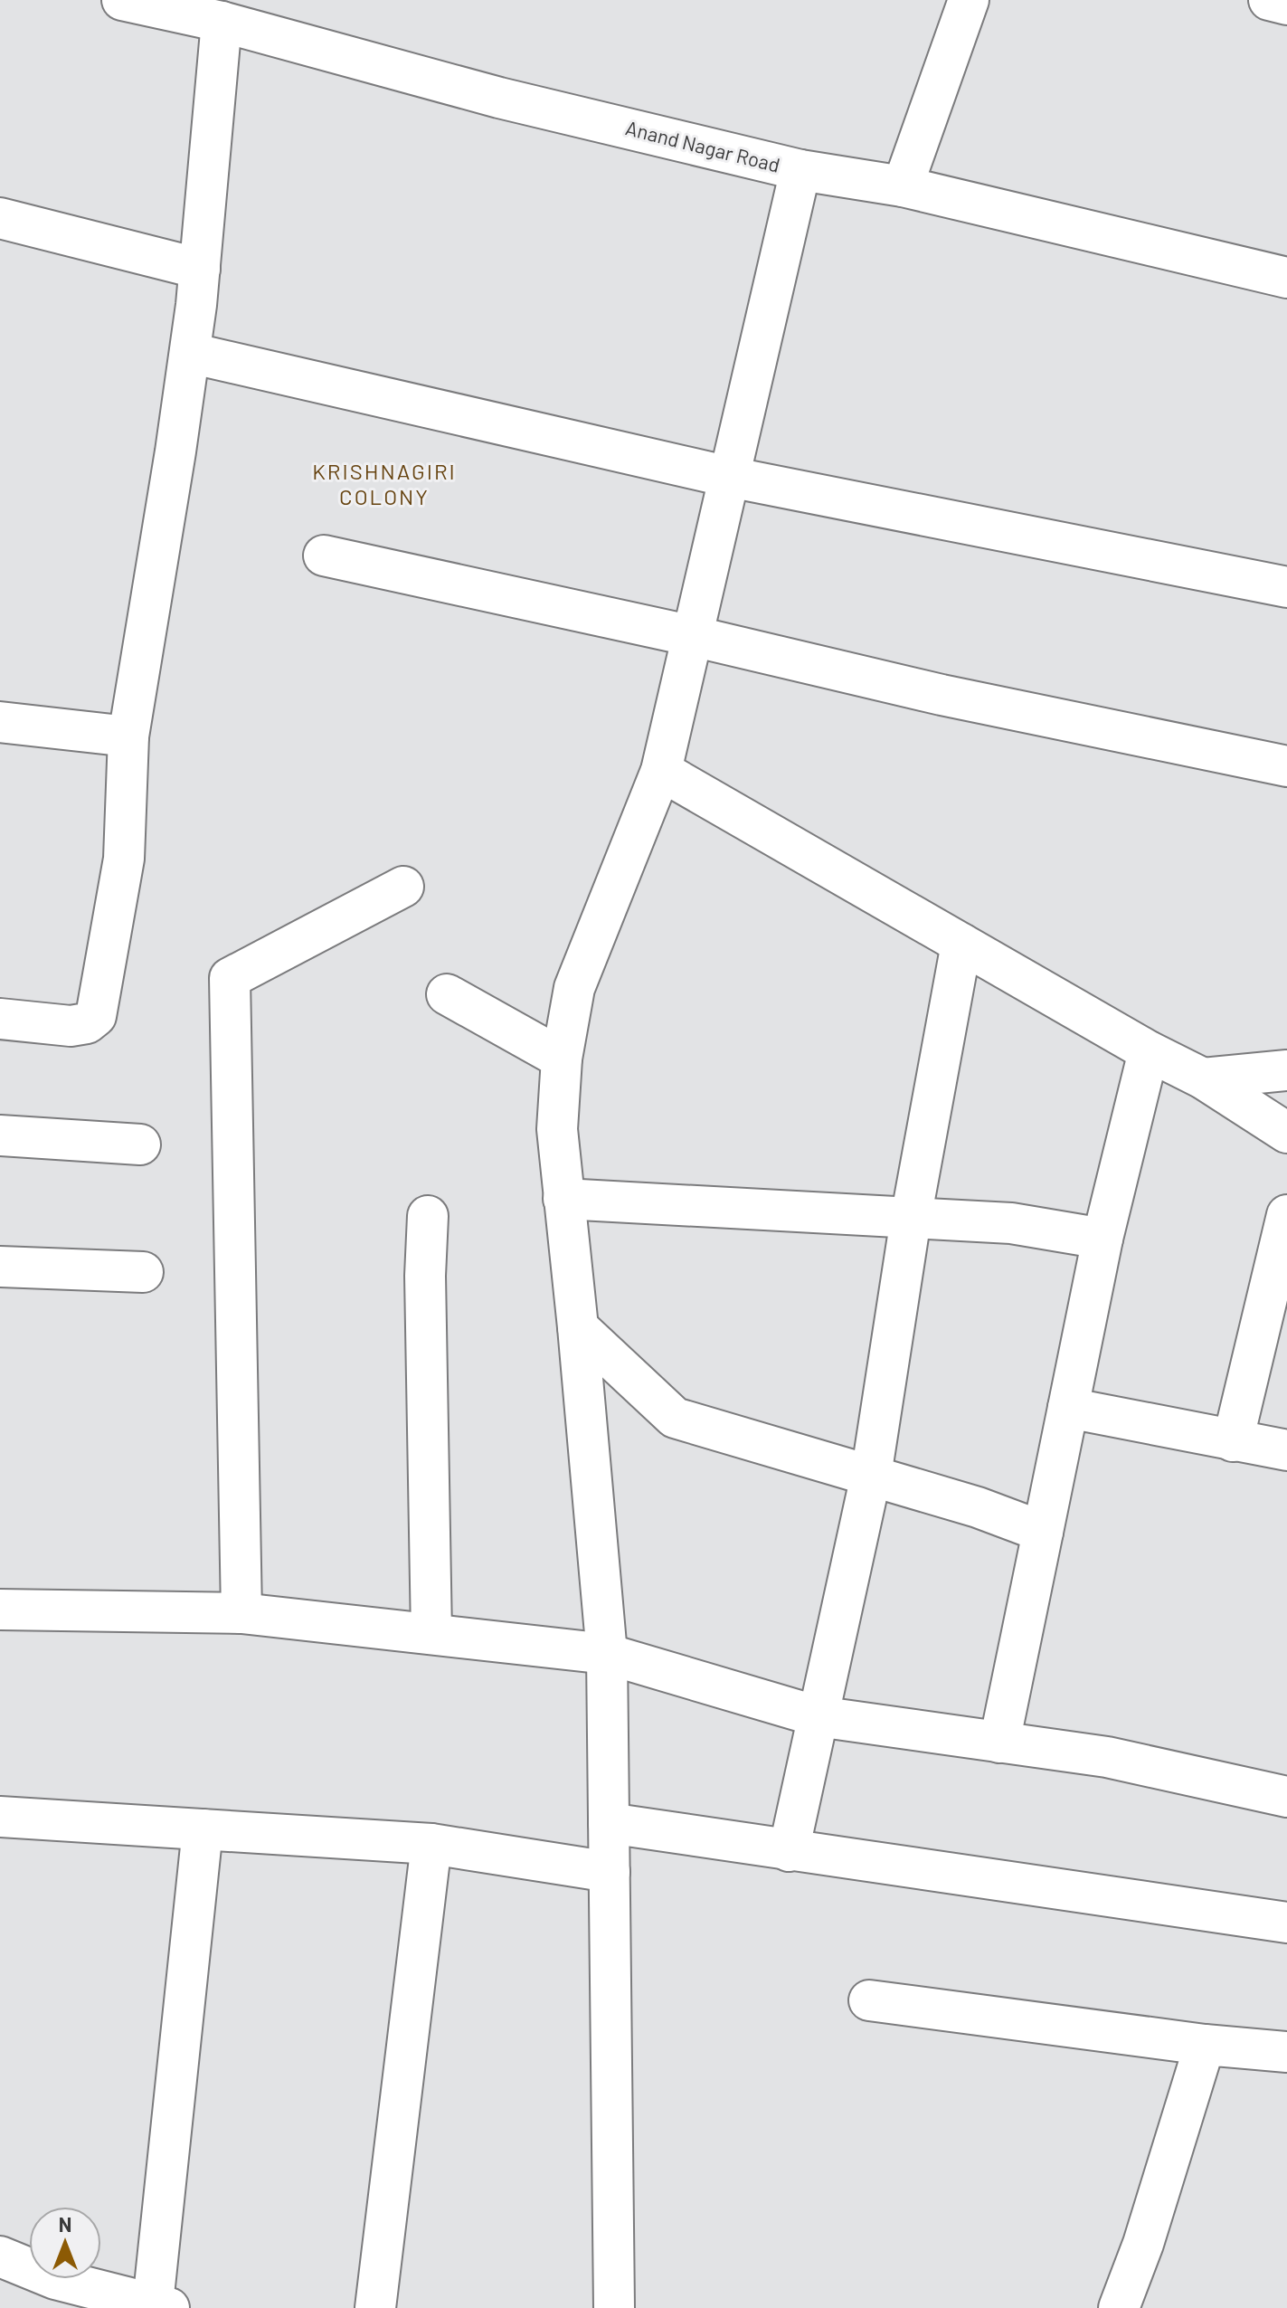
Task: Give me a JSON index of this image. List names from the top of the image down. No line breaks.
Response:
{"streets":{"street":["Anand Nagar Road"]},"districts":["KRISHNAGIRI COLONY"],"north":"top"}
